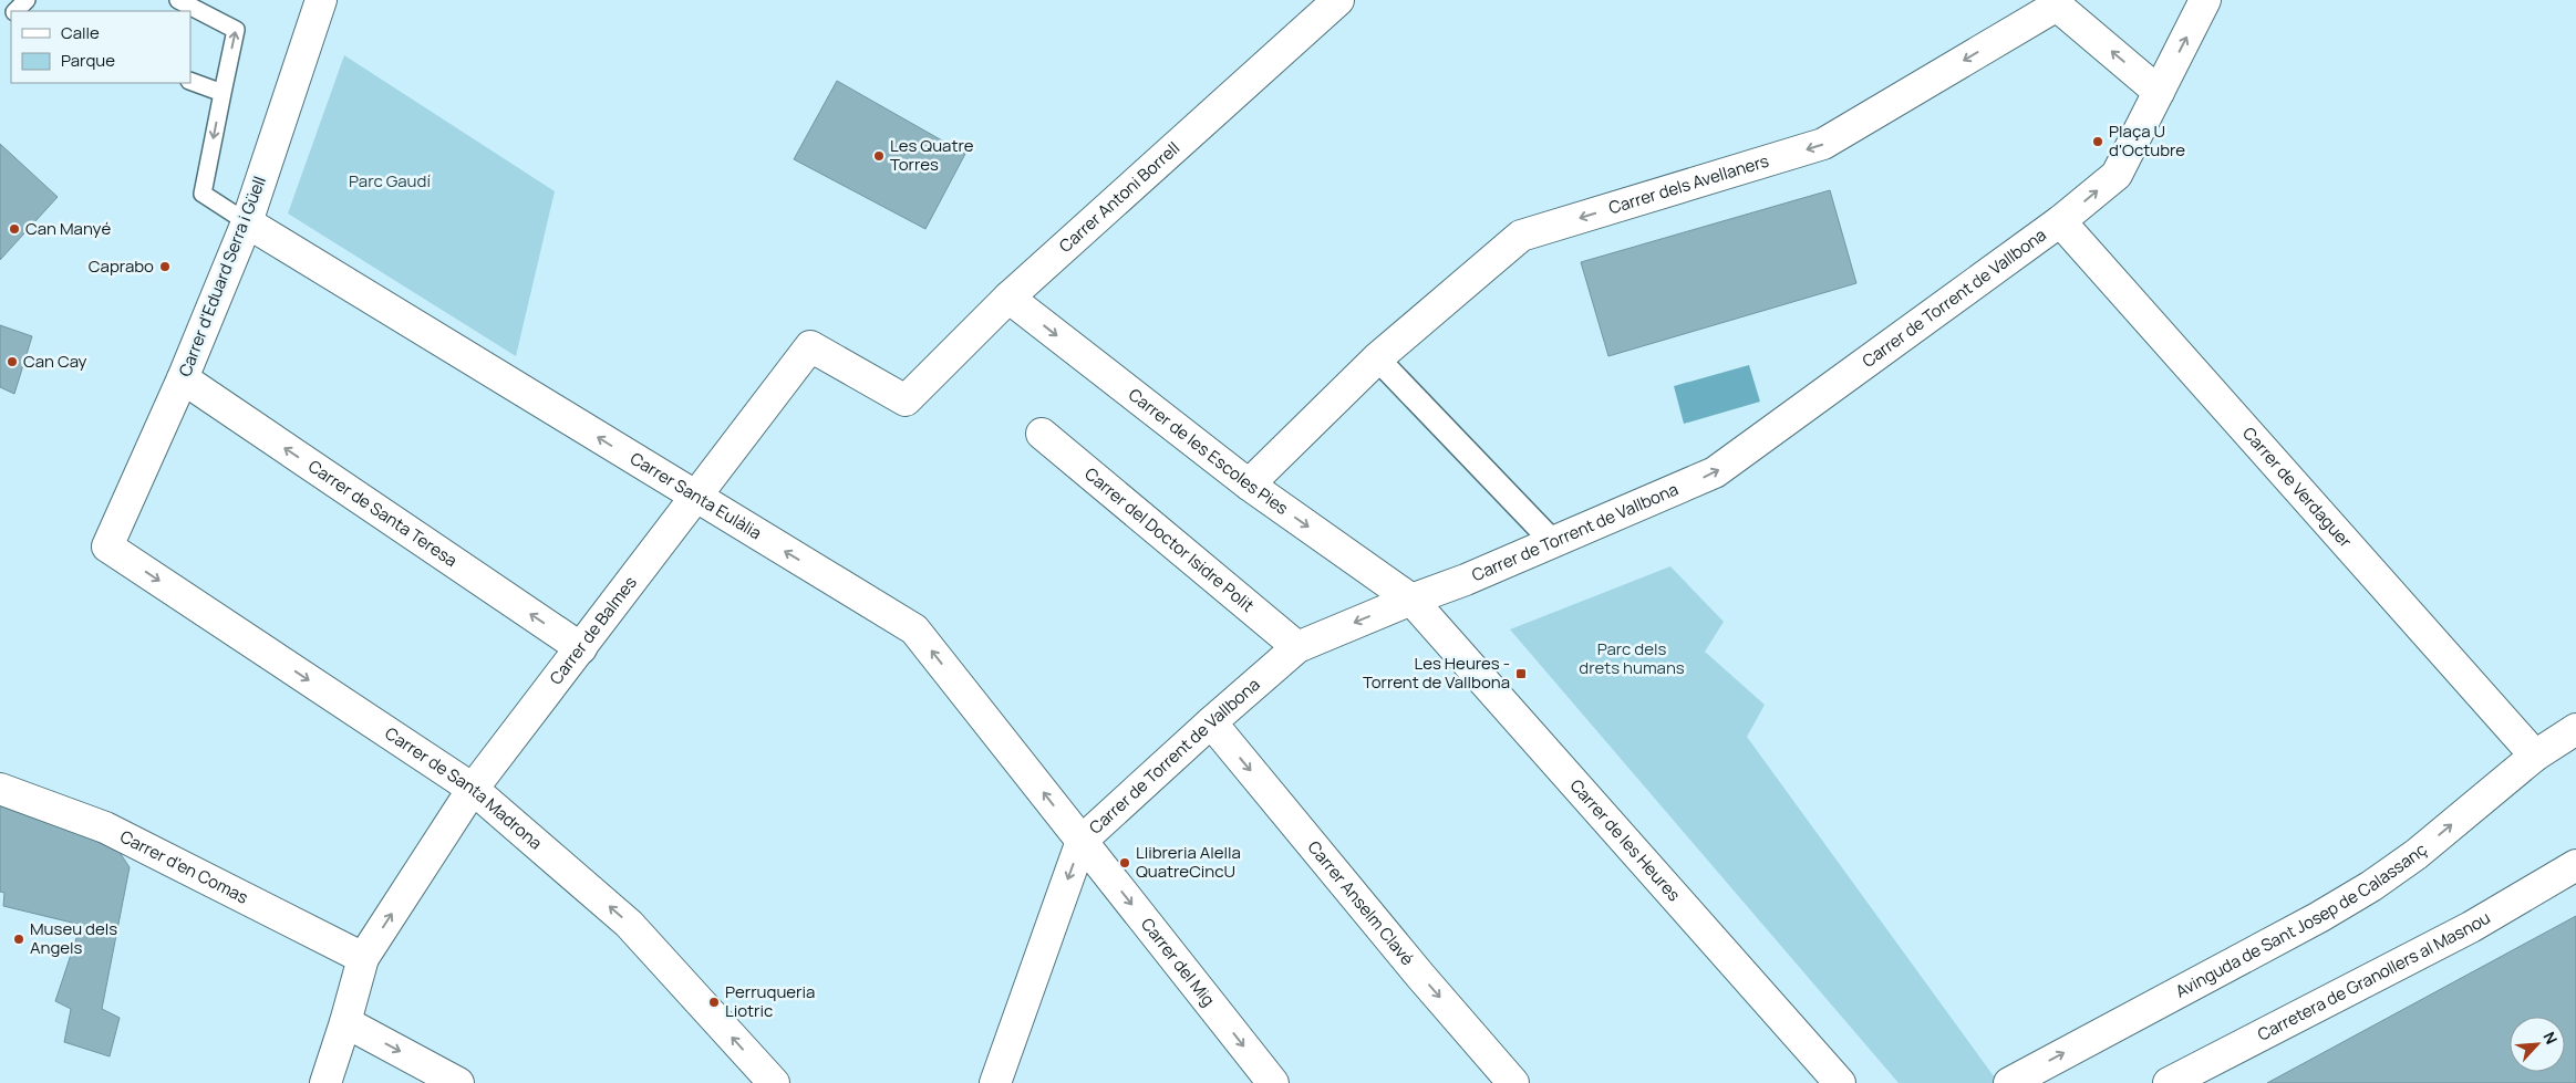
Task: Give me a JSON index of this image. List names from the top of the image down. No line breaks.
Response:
{"streets":{"street":["Carrer dels Avellaners","Carrer Antoni Borrell","Carrer d'Eduard Serra i Güell","Carrer de Torrent de Vallbona","Carrer de les Escoles Pies","Carrer de Verdaguer","Carrer Santa Eulàlia","Carrer de Santa Teresa","Carrer del Doctor Isidre Polit","Carrer de Balmes","Carrer de Santa Madrona","Carrer de les Heures","Carrer d'en Comas","Carrer Anselm Clavé","Avinguda de Sant Josep de Calassanç","Carrer del Mig","Carretera de Granollers al Masnou"]},"crossings":[["Carrer dels Avellaners","Carrer de Torrent de Vallbona"],["Carrer dels Avellaners","Carrer de les Escoles Pies"],["Carrer Antoni Borrell","Carrer de les Escoles Pies"],["Carrer Antoni Borrell","Carrer de Balmes"],["Carrer d'Eduard Serra i Güell","Carrer Santa Eulàlia"],["Carrer d'Eduard Serra i Güell","Carrer de Santa Teresa"],["Carrer d'Eduard Serra i Güell","Carrer de Santa Madrona"],["Carrer de Torrent de Vallbona","Carrer de les Escoles Pies"],["Carrer de Torrent de Vallbona","Carrer de Verdaguer"],["Carrer de Torrent de Vallbona","Carrer Santa Eulàlia"],["Carrer de Torrent de Vallbona","Carrer del Doctor Isidre Polit"],["Carrer de Torrent de Vallbona","Carrer de les Heures"],["Carrer de Torrent de Vallbona","Carrer Anselm Clavé"],["Carrer de Torrent de Vallbona","Carrer del Mig"],["Carrer de les Escoles Pies","Carrer de les Heures"],["Carrer de Verdaguer","Avinguda de Sant Josep de Calassanç"],["Carrer Santa Eulàlia","Carrer de Balmes"],["Carrer Santa Eulàlia","Carrer del Mig"],["Carrer de Santa Teresa","Carrer de Balmes"],["Carrer de Balmes","Carrer de Santa Madrona"],["Carrer de Balmes","Carrer d'en Comas"]],"one_way":["Carrer dels Avellaners","Carrer Santa Eulàlia","Carrer de Santa Teresa","Carrer Anselm Clavé","Avinguda de Sant Josep de Calassanç","Carrer del Mig"],"parks":["Parc Gaudí","Parc dels drets humans"],"places":{"other":["Plaça U d'Octubre","Les Quatre Torres","Can Manyé","Caprabo","Can Cay","Llibreria Alella QuatreCincU","Museu dels Angels","Perruqueria Liotric"],"transit":["Les Heures - Torrent de Vallbona"]},"legend":["Calle","Parque"],"north":"top right"}
